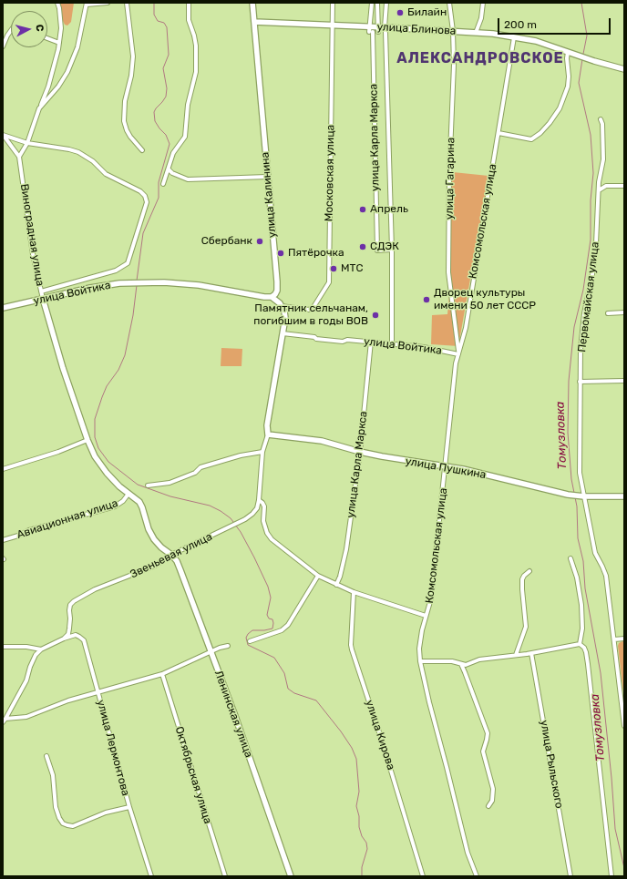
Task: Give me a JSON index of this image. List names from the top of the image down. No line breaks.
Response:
{"streets":{"main road":["улица Блинова","улица Калинина","Виноградная улица","улица Войтика","улица Пушкина","Ленинская улица"],"street":["улица Карла Маркса","Московская улица","улица Гагарина","Комсомольская улица","Первомайская улица","Авиационная улица","Звеньевая улица","улица Кирова","улица Лермонтова","улица Рыльского","Октябрьская улица"]},"crossings":[["улица Блинова","улица Карла Маркса"],["улица Блинова","Московская улица"],["улица Блинова","улица Гагарина"],["улица Блинова","улица Калинина"],["улица Блинова","Комсомольская улица"],["улица Карла Маркса","улица Войтика"],["улица Карла Маркса","улица Пушкина"],["улица Гагарина","Комсомольская улица"],["улица Гагарина","улица Войтика"],["улица Калинина","улица Войтика"],["Комсомольская улица","улица Войтика"],["Комсомольская улица","улица Пушкина"],["Виноградная улица","улица Войтика"],["Виноградная улица","Авиационная улица"],["Виноградная улица","Звеньевая улица"],["Виноградная улица","Ленинская улица"],["Первомайская улица","улица Пушкина"],["Звеньевая улица","Ленинская улица"],["Звеньевая улица","улица Лермонтова"]],"districts":["АЛЕКСАНДРОВСКОЕ"],"water":["Томузловка"],"places":["Билайн","Апрель","Сбербанк","СДЭК","Пятёрочка","МТС","Дворец культуры имени 50 лет СССР","Памятник сельчанам, погибшим в годы ВОВ"],"scale_bar":"200 m","north":"right"}
